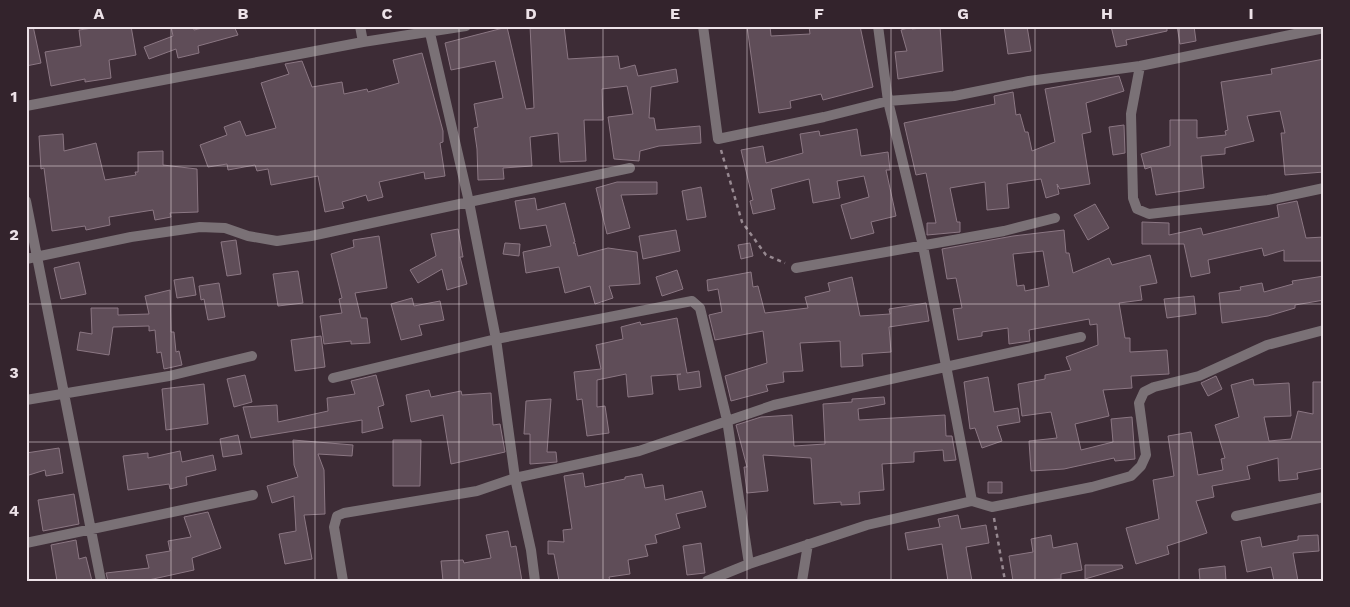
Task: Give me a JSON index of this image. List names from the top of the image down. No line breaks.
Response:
{"grid":{"columns":["A","B","C","D","E","F","G","H","I"],"rows":["1","2","3","4"]}}
